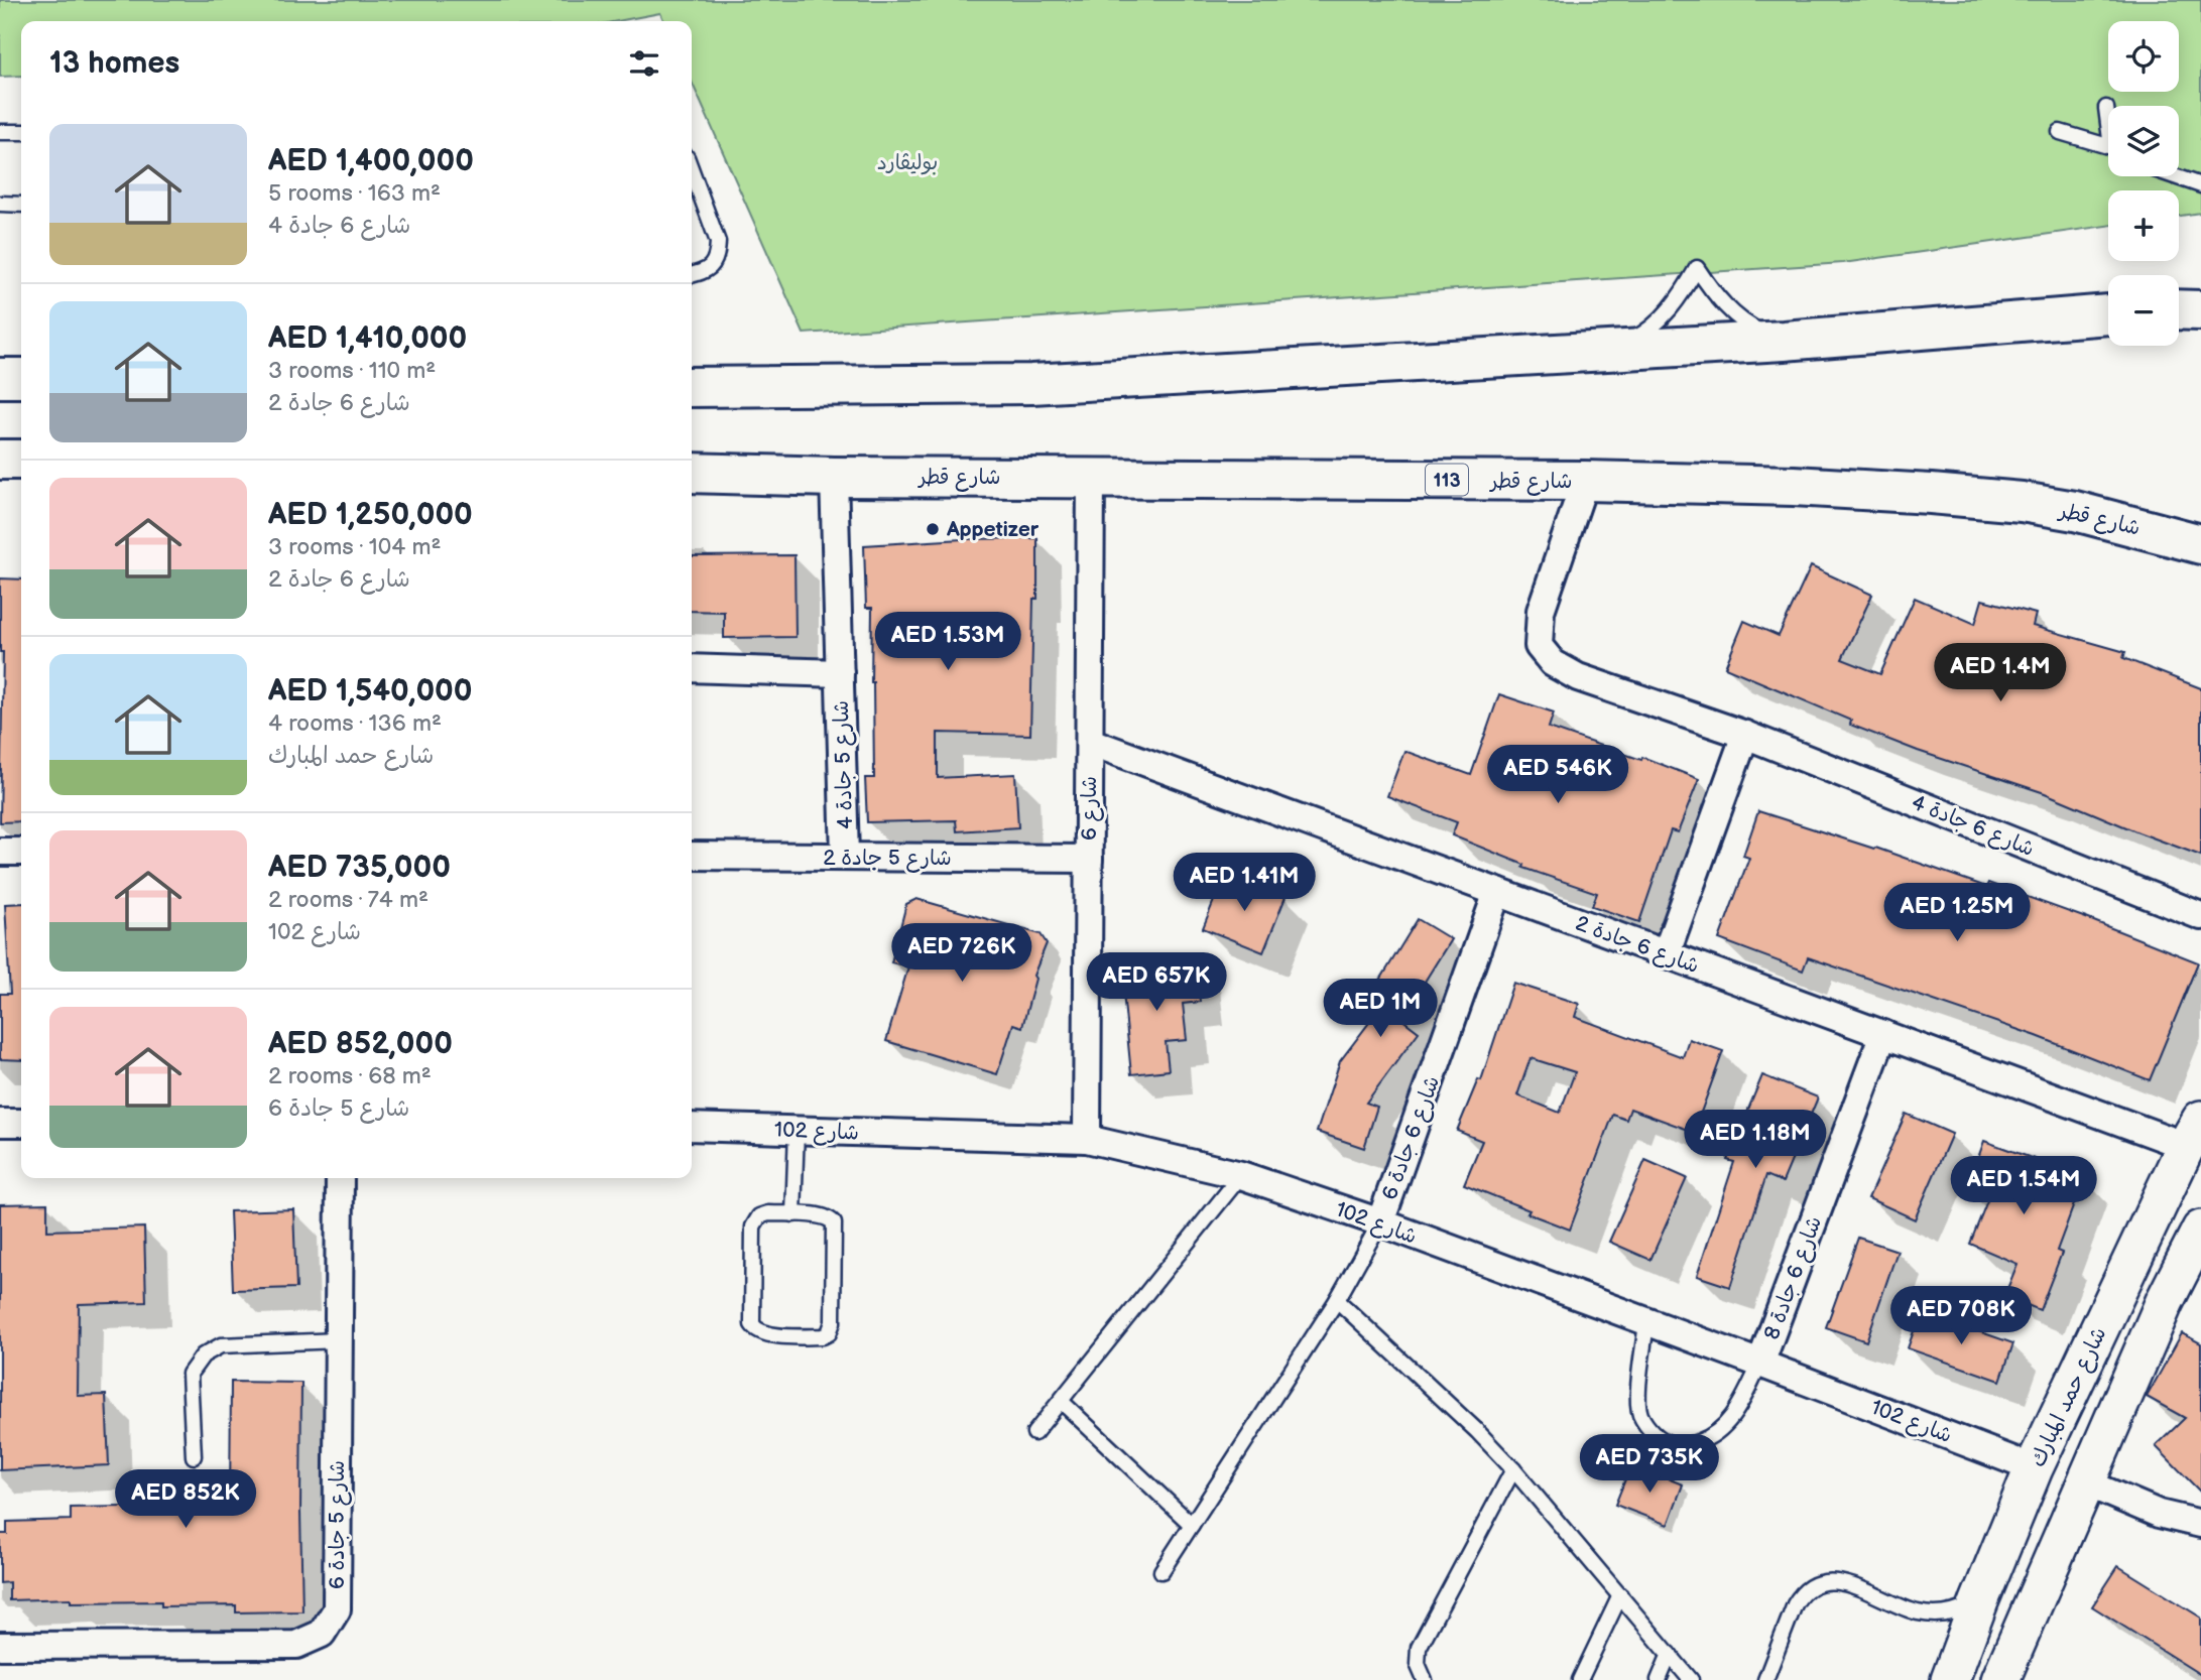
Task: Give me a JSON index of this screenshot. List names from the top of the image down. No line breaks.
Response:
{"streets":{"main road":["شارع قطر","113","شارع حمد المبارك"],"street":["شارع 5 جادة 4","شارع 6","شارع 6 جادة 4","شارع 5 جادة 2","شارع 6 جادة 2","شارع 102","شارع 6 جادة 6","شارع 6 جادة 8","شارع 5 جادة 6"]},"crossings":[["شارع قطر","شارع 5 جادة 4"],["شارع قطر","شارع 6"],["شارع قطر","شارع 6 جادة 4"],["شارع 5 جادة 4","شارع 5 جادة 2"],["شارع 6","شارع 5 جادة 2"],["شارع 6","شارع 6 جادة 2"],["شارع 6","شارع 102"],["شارع 6 جادة 2","شارع 6 جادة 6"],["شارع 6 جادة 2","شارع 6 جادة 8"],["شارع 6 جادة 2","شارع حمد المبارك"],["شارع 102","شارع 6 جادة 6"],["شارع 102","شارع 6 جادة 8"],["شارع 102","شارع حمد المبارك"]],"parks":["بوليڤارد"],"places":["Appetizer"],"page":{"map_buttons":["+","−"],"heading":"13 homes","list":[{"name":"AED 1,400,000","note":"5 rooms · 163 m² · شارع 6 جادة 4"},{"name":"AED 1,410,000","note":"3 rooms · 110 m² · شارع 6 جادة 2"},{"name":"AED 1,250,000","note":"3 rooms · 104 m² · شارع 6 جادة 2"},{"name":"AED 1,540,000","note":"4 rooms · 136 m² · شارع حمد المبارك"},{"name":"AED 735,000","note":"2 rooms · 74 m² · شارع 102"},{"name":"AED 852,000","note":"2 rooms · 68 m² · شارع 5 جادة 6"}],"price":["AED 1.53M","AED 1.4M","AED 546K","AED 1.41M","AED 1.25M","AED 726K","AED 657K","AED 1M","AED 1.18M","AED 1.54M","AED 708K","AED 735K","AED 852K"]}}
